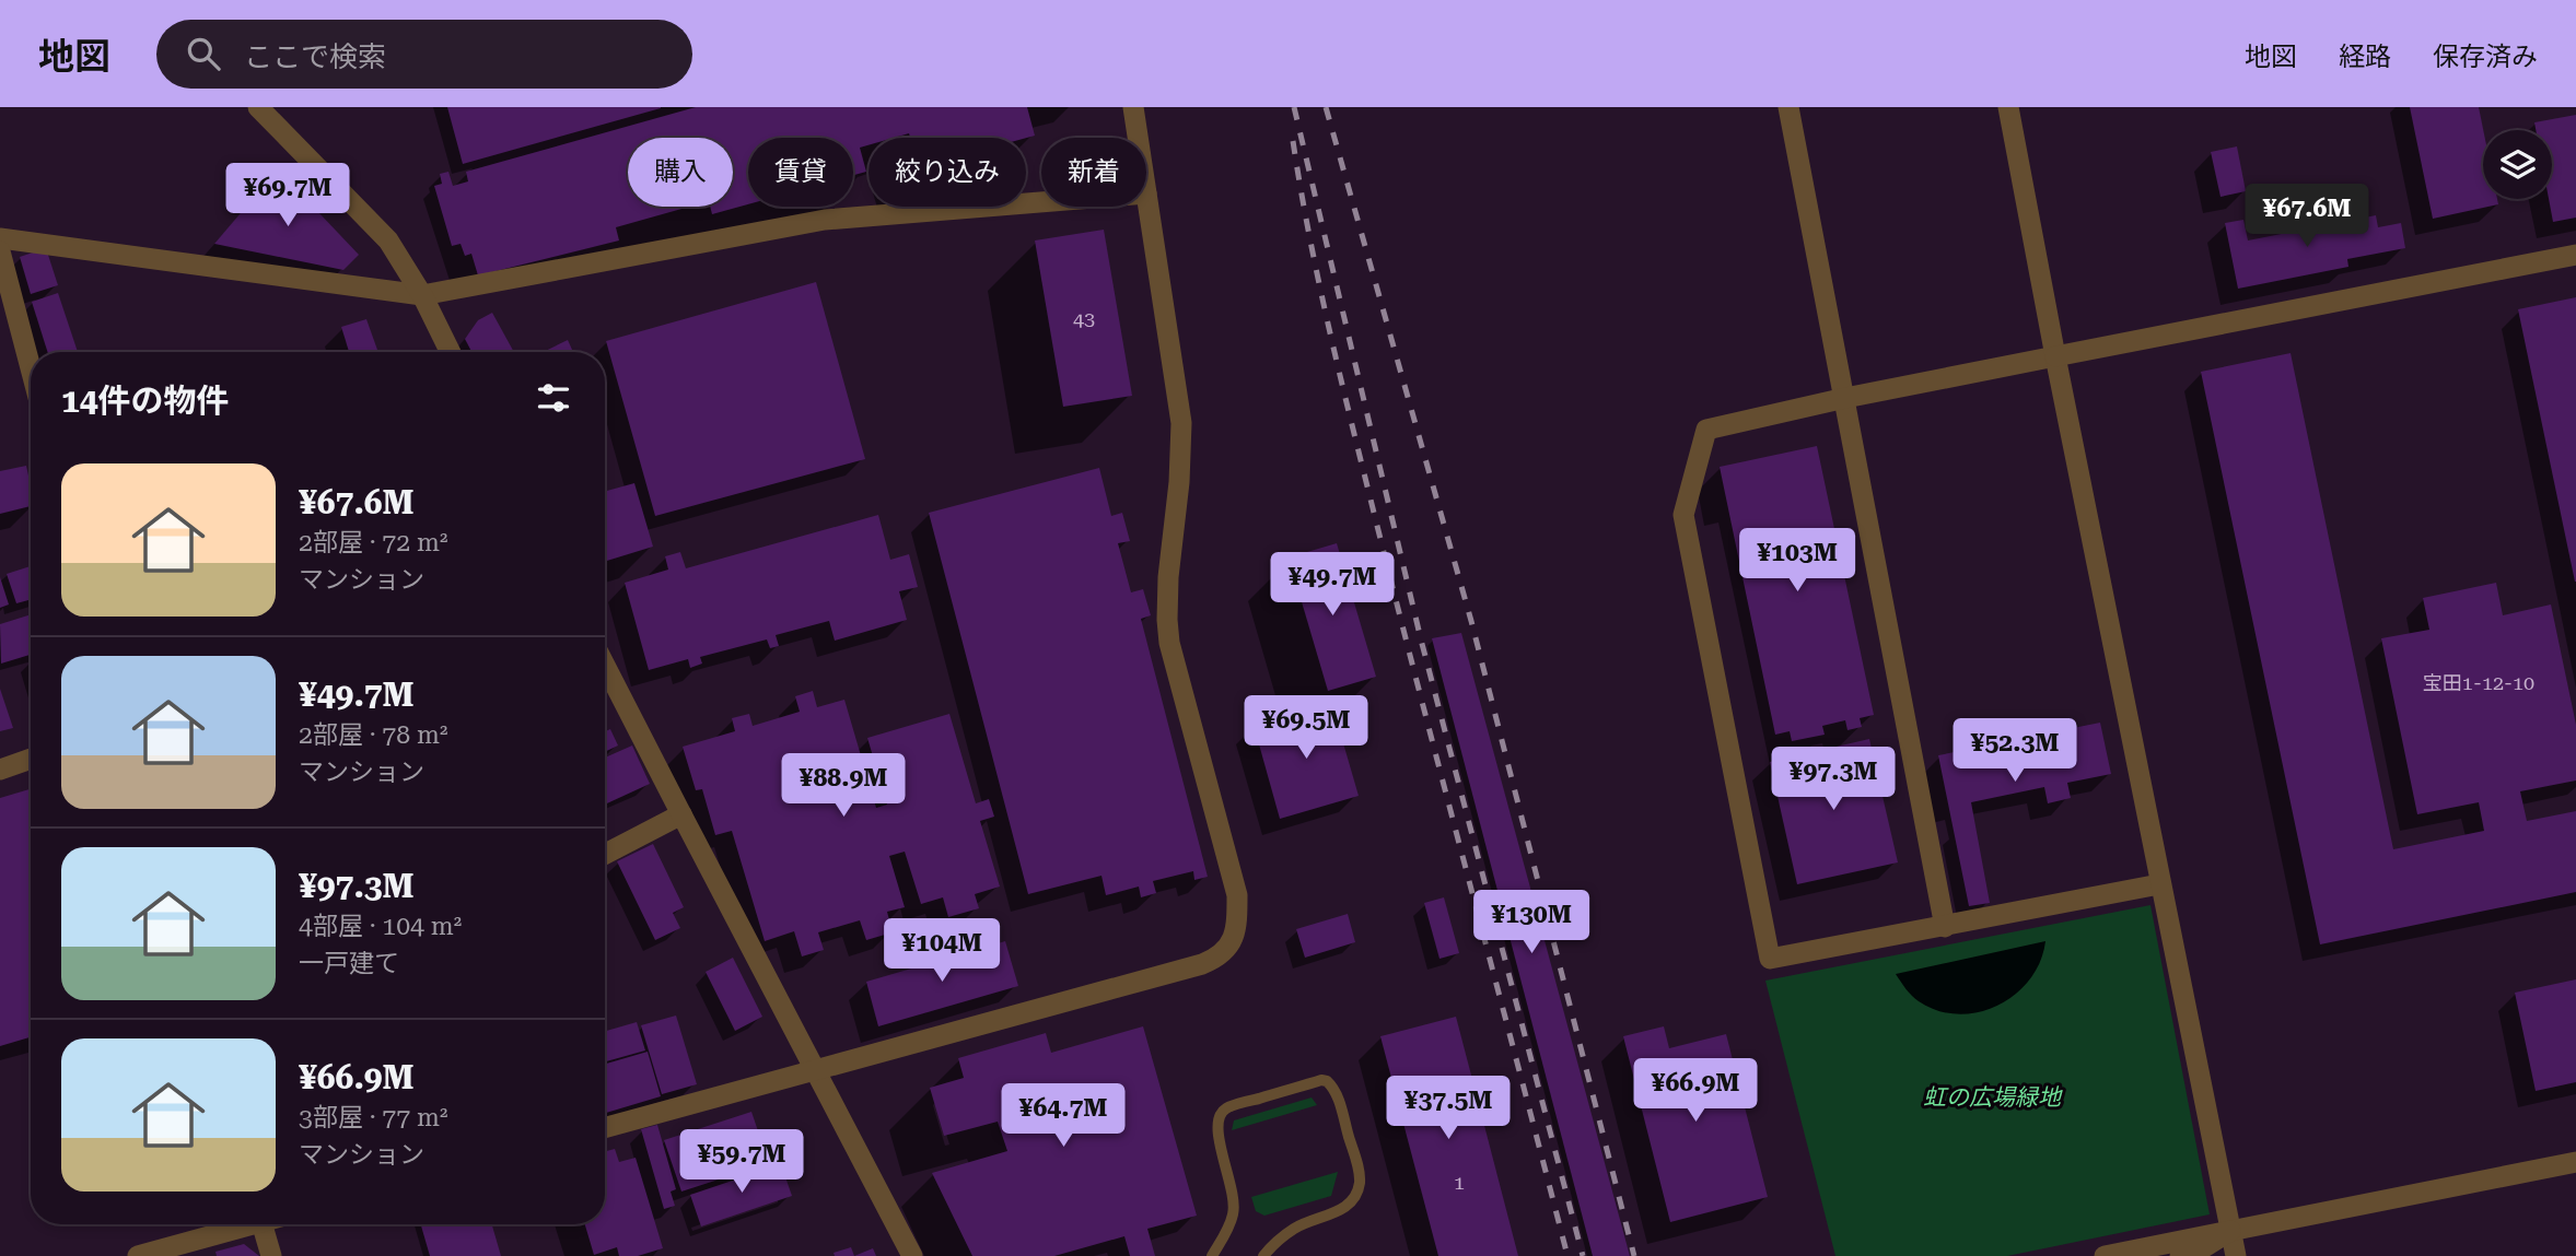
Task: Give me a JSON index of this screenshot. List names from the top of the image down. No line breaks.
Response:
{"parks":["虹の広場緑地"],"house_numbers":["43","宝田1‐12‐10","1"],"page":{"header":"地図","search":"ここで検索","nav":["地図","経路","保存済み"],"chip":["購入","賃貸","絞り込み","新着"],"price":["¥69.7M","¥67.6M","¥103M","¥49.7M","¥69.5M","¥52.3M","¥97.3M","¥88.9M","¥130M","¥104M","¥66.9M","¥37.5M","¥64.7M","¥59.7M"],"heading":"14件の物件","list":[{"name":"¥67.6M","note":"2部屋 · 72 m² · マンション"},{"name":"¥49.7M","note":"2部屋 · 78 m² · マンション"},{"name":"¥97.3M","note":"4部屋 · 104 m² · 一戸建て"},{"name":"¥66.9M","note":"3部屋 · 77 m² · マンション"}]}}
